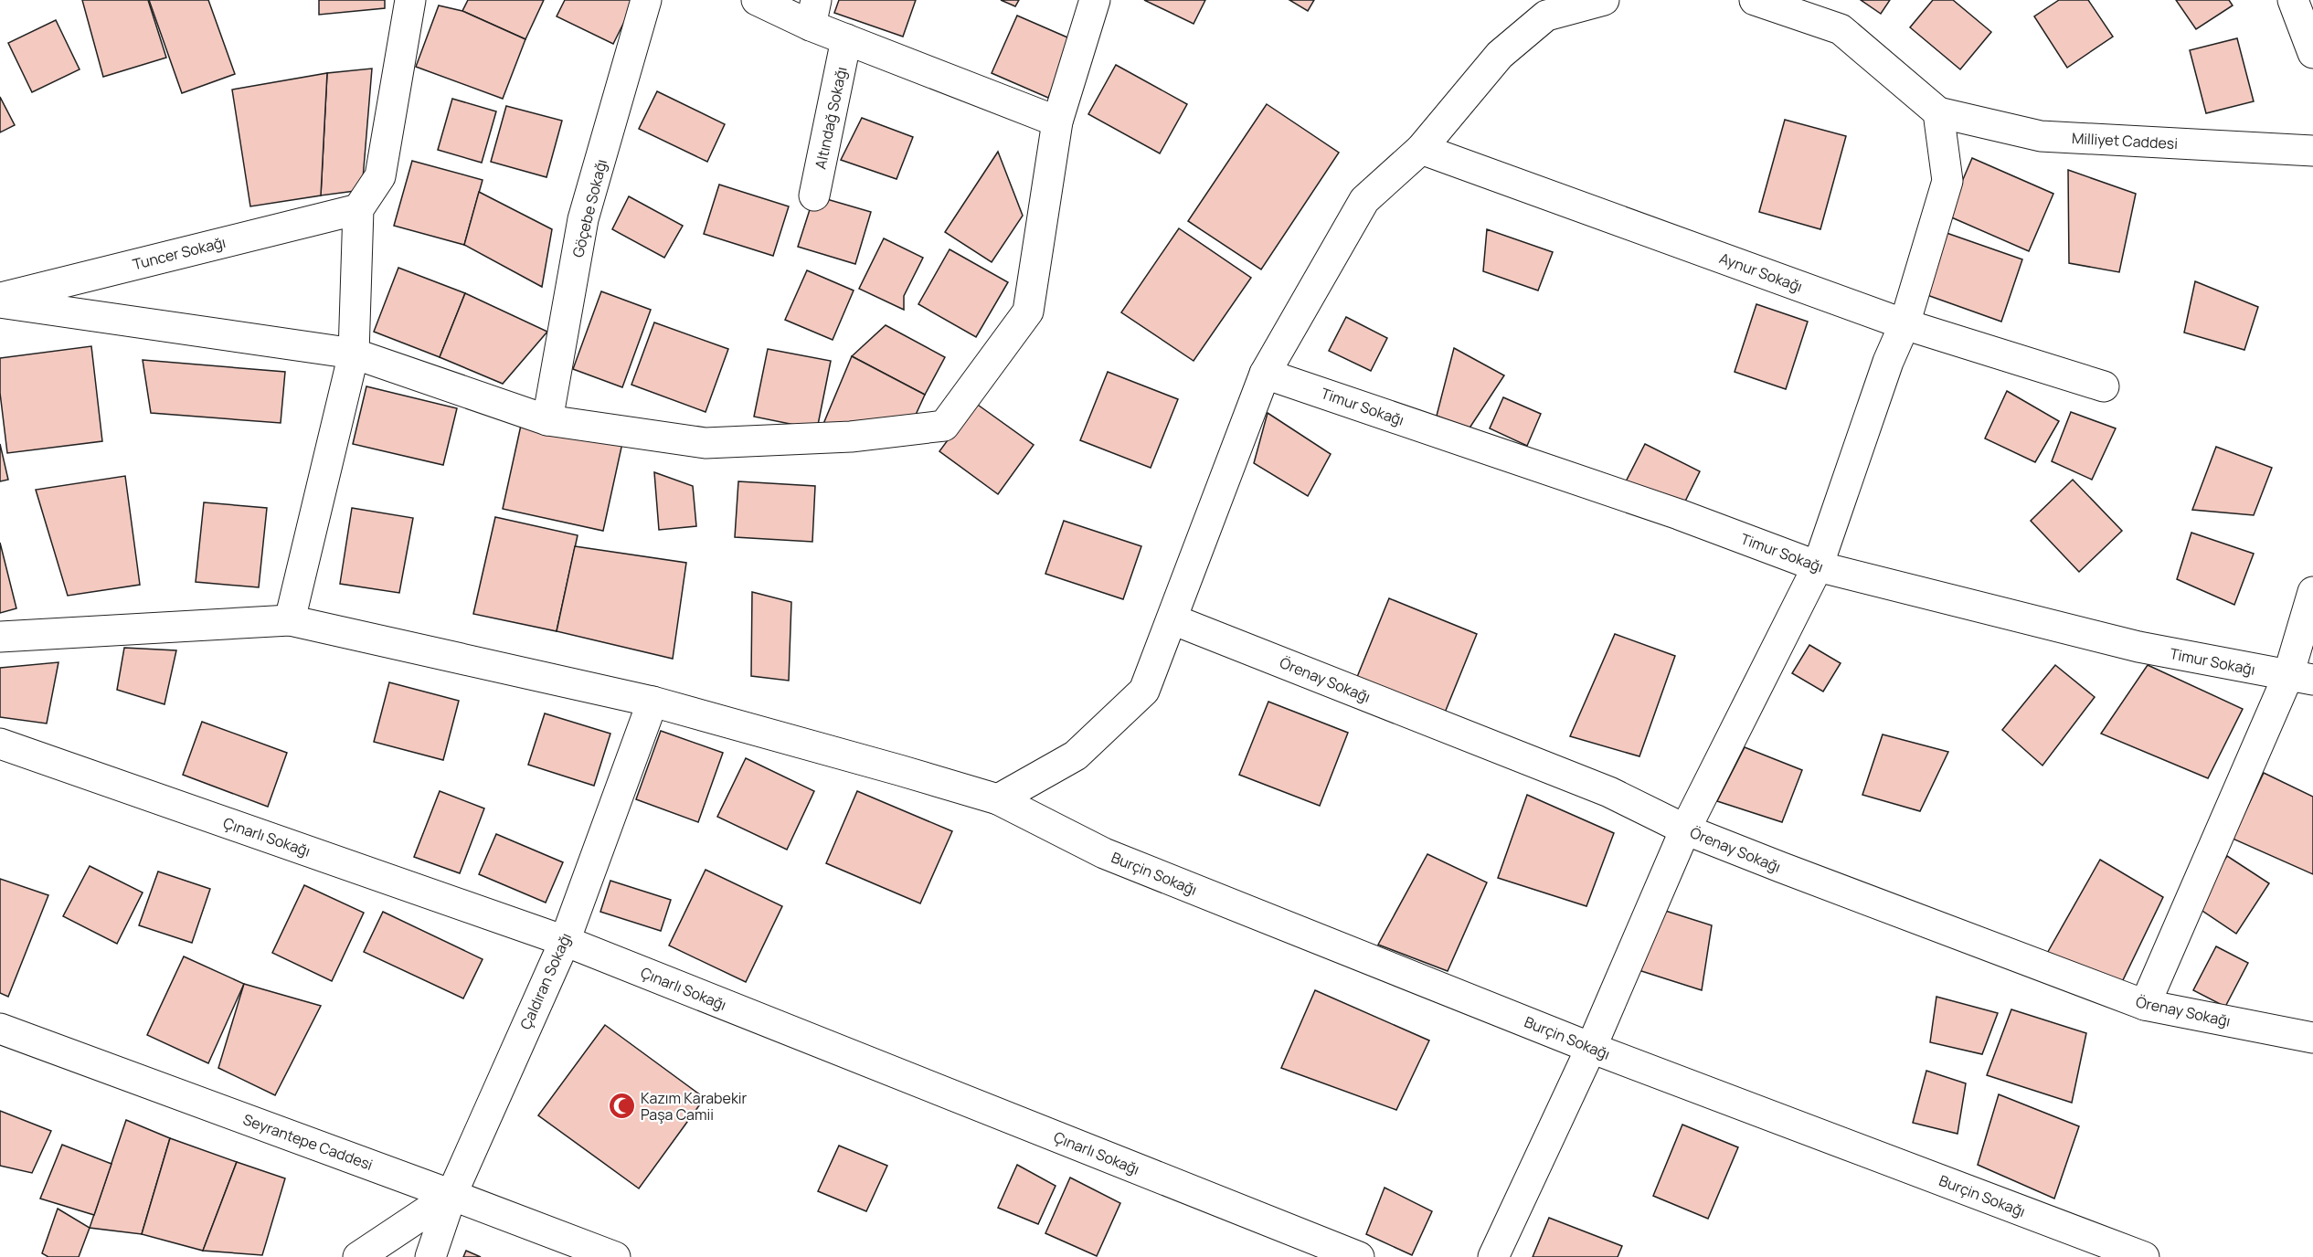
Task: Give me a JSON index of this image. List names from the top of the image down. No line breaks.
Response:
{"streets":{"street":["Altındağ Sokağı","Milliyet Caddesi","Göçebe Sokağı","Tuncer Sokağı","Aynur Sokağı","Timur Sokağı","Örenay Sokağı","Çınarlı Sokağı","Burçin Sokağı","Çaldıran Sokağı","Seyrantepe Caddesi"]},"crossings":[["Çınarlı Sokağı","Çaldıran Sokağı"],["Burçin Sokağı","Çaldıran Sokağı"],["Çaldıran Sokağı","Seyrantepe Caddesi"]],"places":{"mosque":["Kazım Karabekir Paşa Camii"]}}
